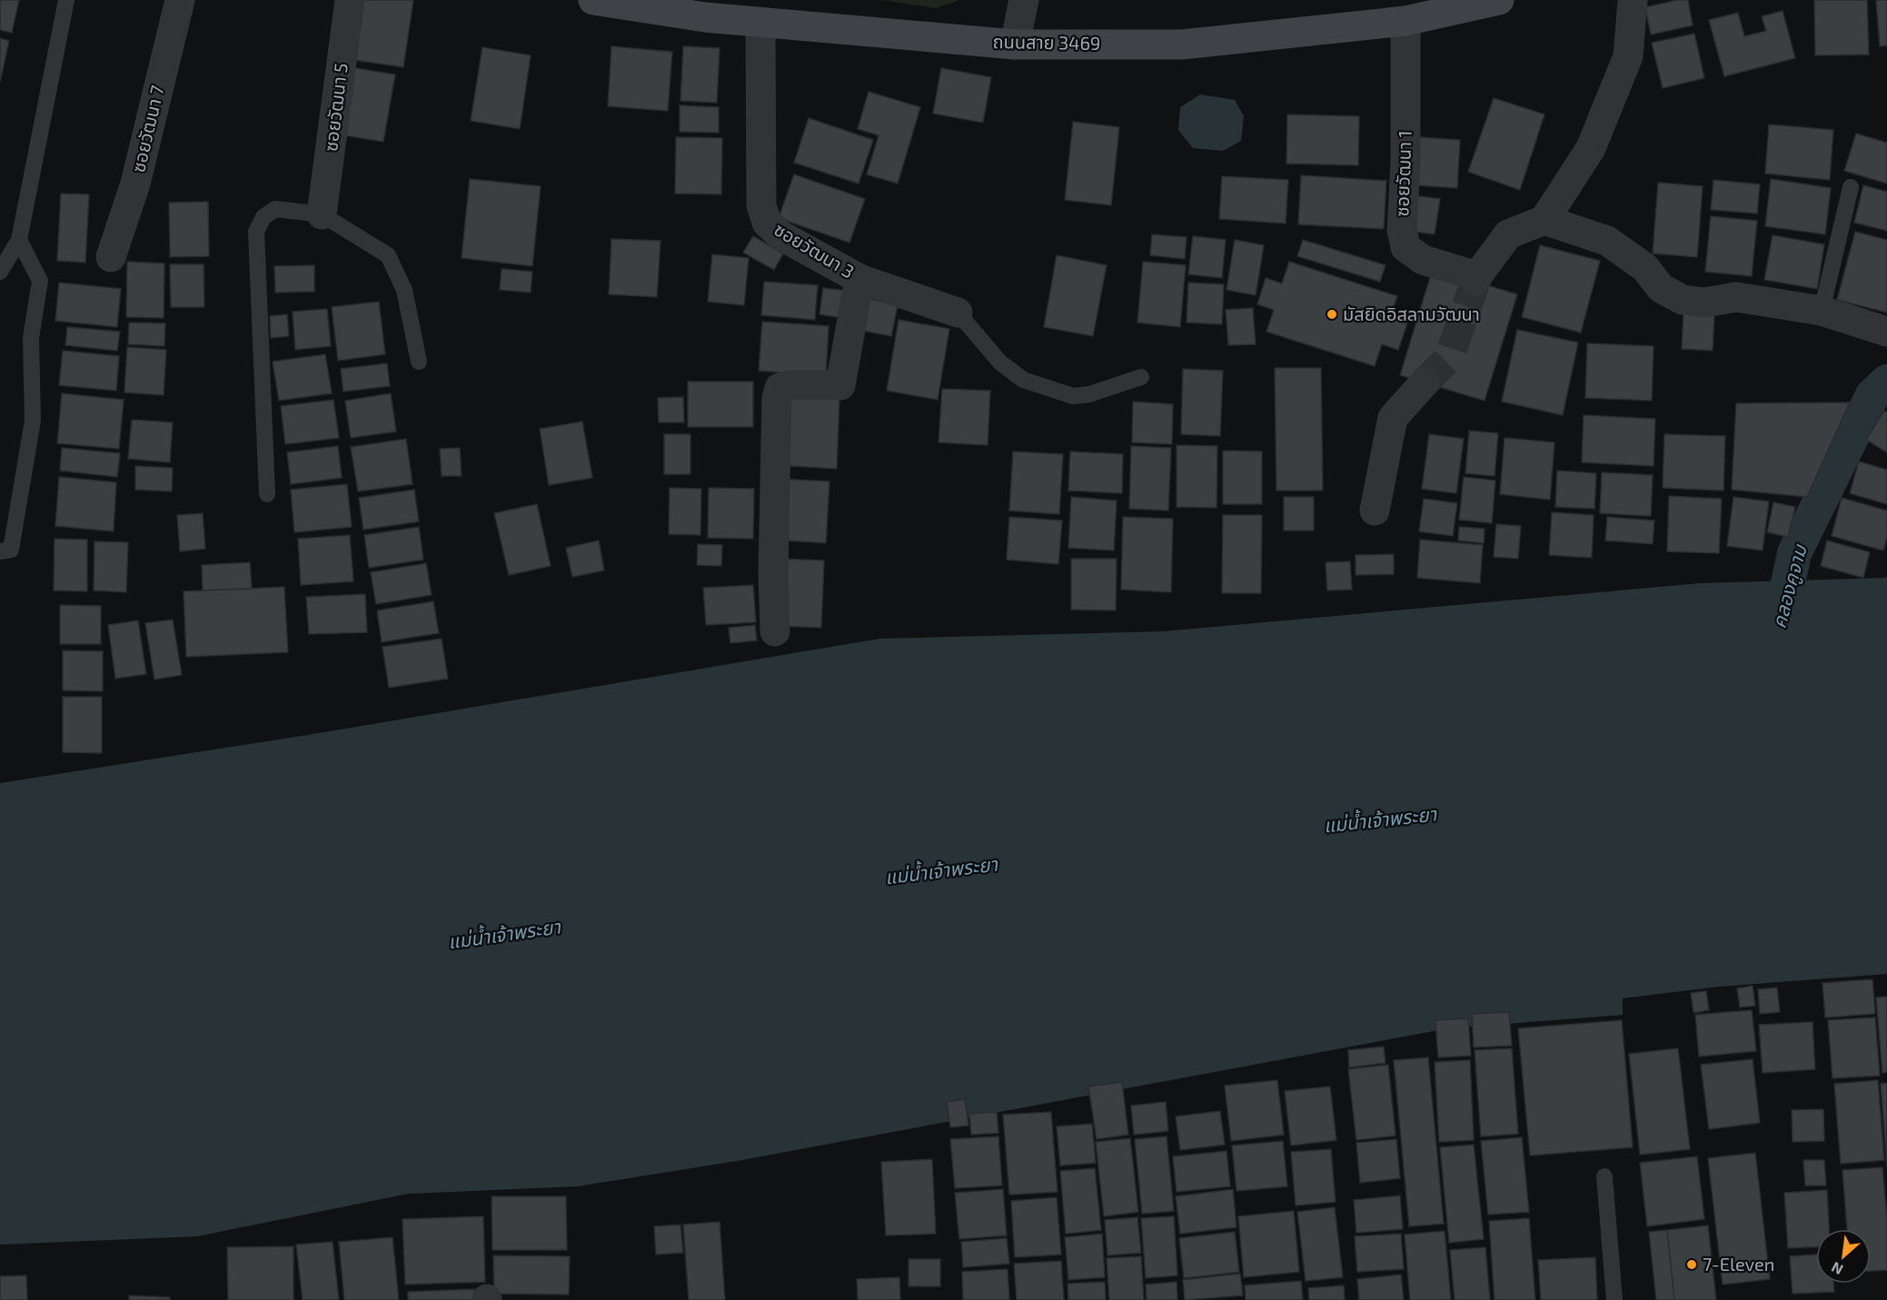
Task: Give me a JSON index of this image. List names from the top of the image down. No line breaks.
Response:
{"streets":{"street":["ถนนสาย 3469","ซอยวัฒนา 5","ซอยวัฒนา 7","ซอยวัฒนา 1","ซอยวัฒนา 3"]},"crossings":[["ถนนสาย 3469","ซอยวัฒนา 1"],["ถนนสาย 3469","ซอยวัฒนา 3"]],"water":["คลองคูจาม","แม่น้ำเจ้าพระยา"],"places":["มัสยิดอิสลามวัฒนา","7-Eleven"],"north":"bottom left"}
